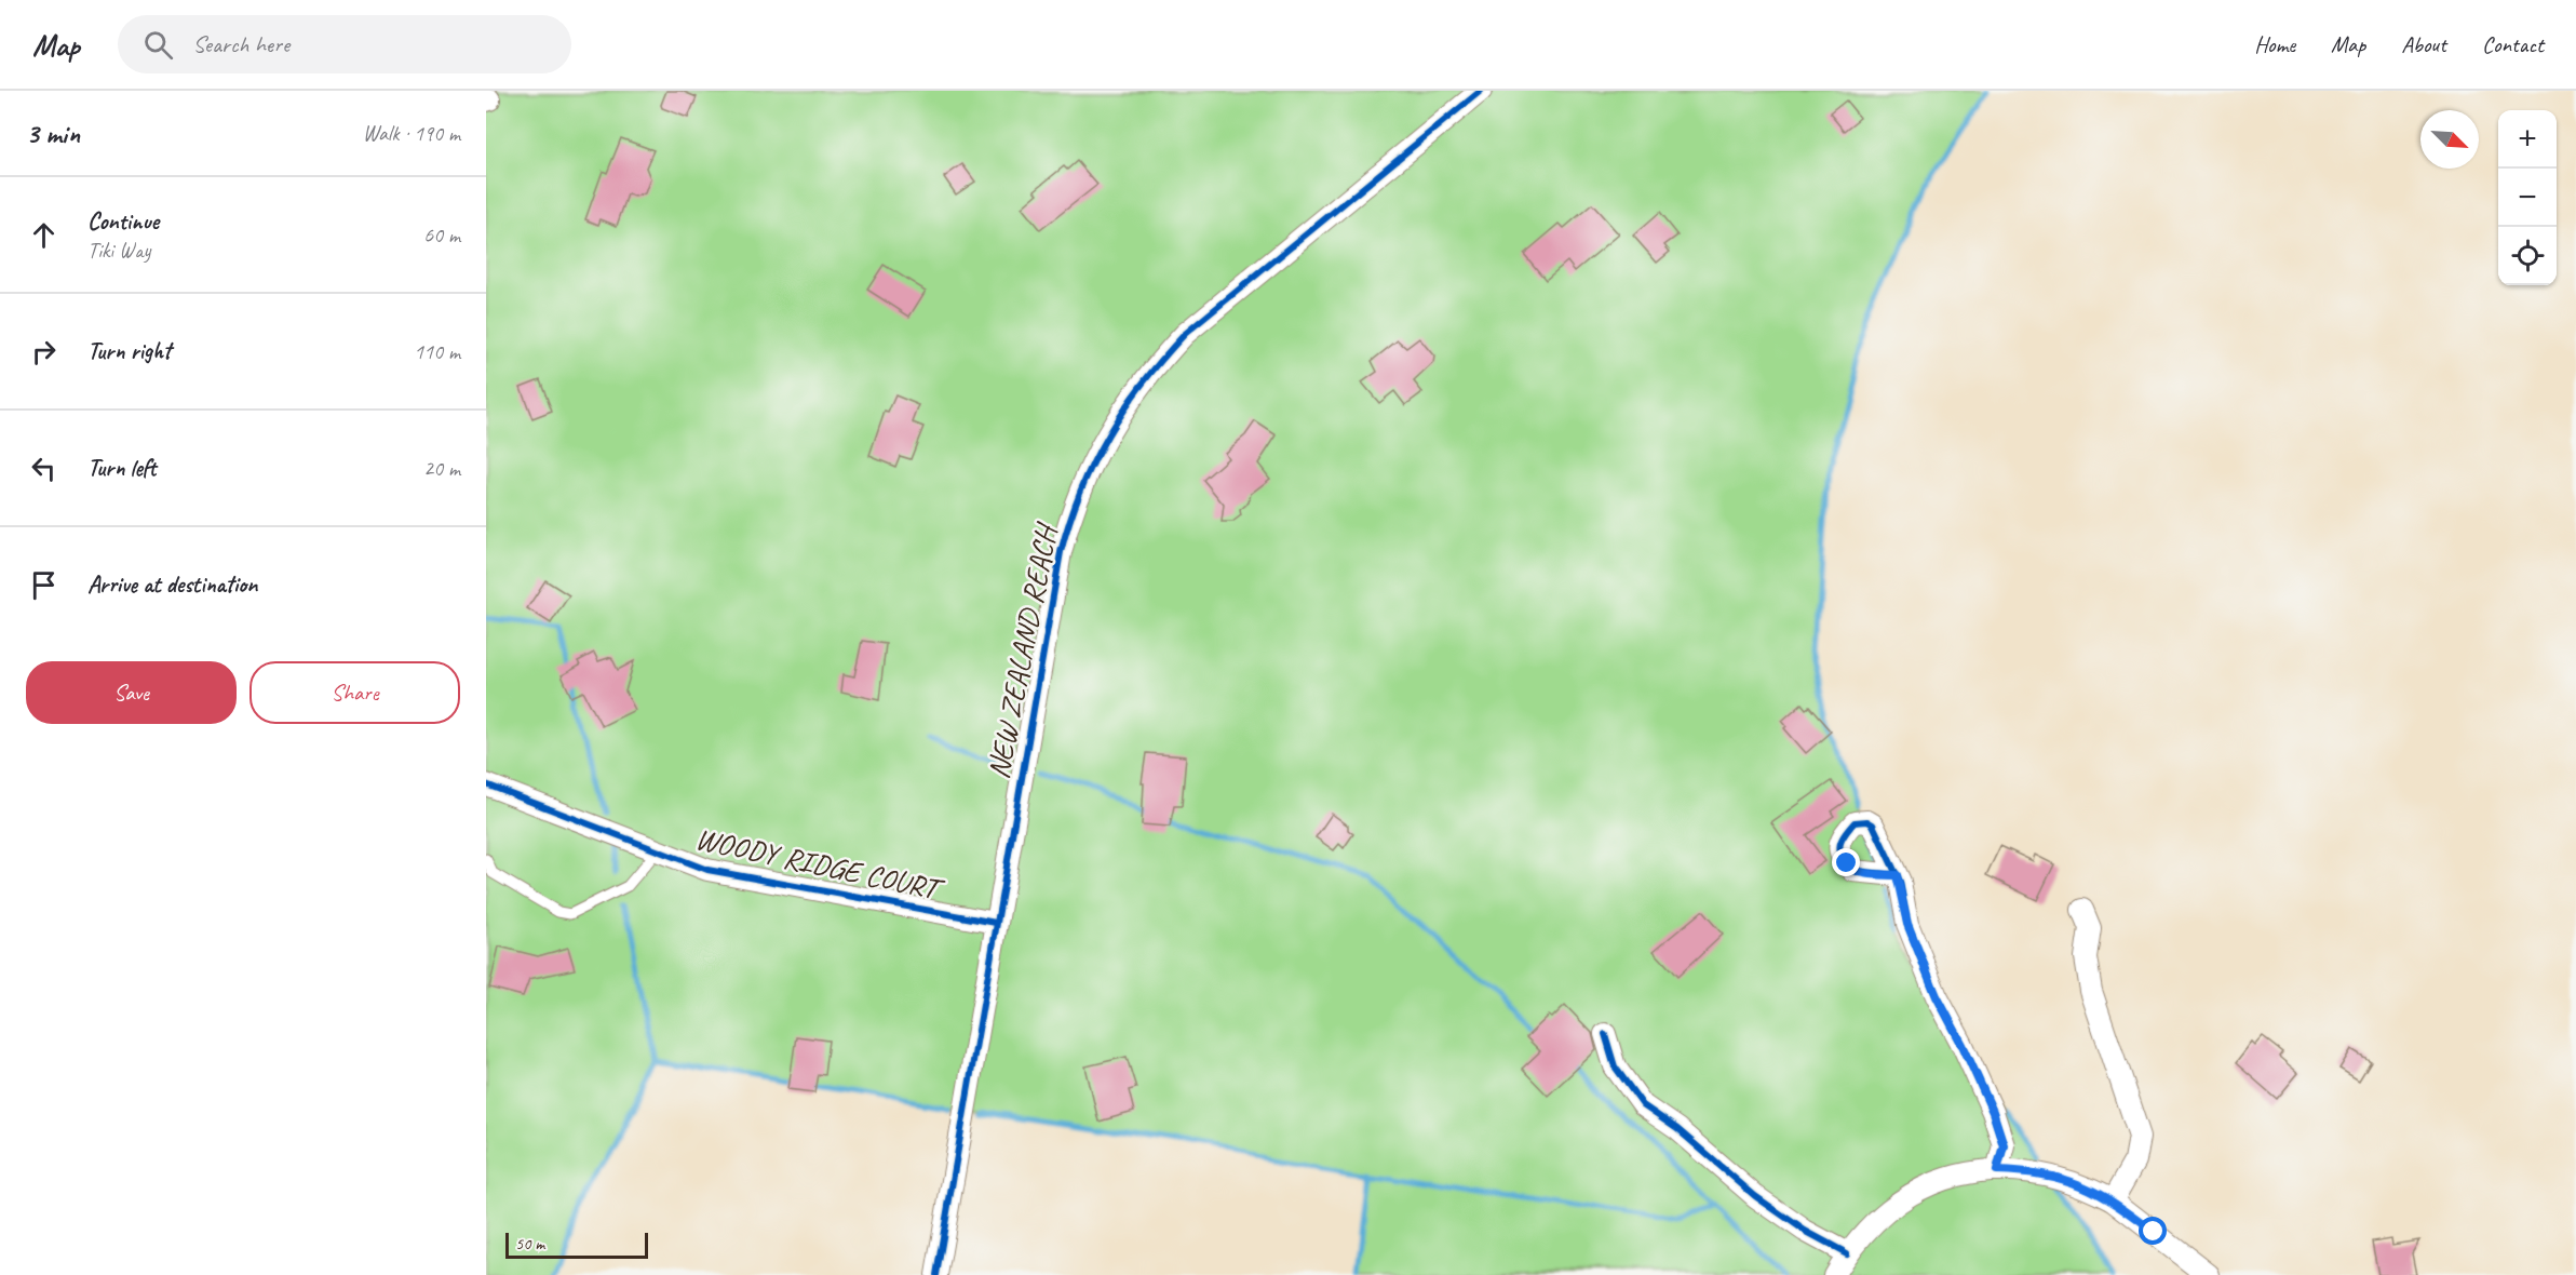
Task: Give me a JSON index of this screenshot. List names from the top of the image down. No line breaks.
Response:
{"streets":{"street":["NEW ZEALAND REACH","WOODY RIDGE COURT"]},"crossings":[["NEW ZEALAND REACH","WOODY RIDGE COURT"]],"scale_bar":"50 m","north":"bottom right","page":{"header":"Map","search":"Search here","nav":["Home","Map","About","Contact"],"heading":["3 min","Walk · 190 m"],"map_buttons":["+","−"],"list":[["Continue","Tiki Way","60 m"],["Turn right","110 m"],["Turn left","20 m"],"Arrive at destination"],"buttons":["Save","Share"],"scale":"50 m"}}
